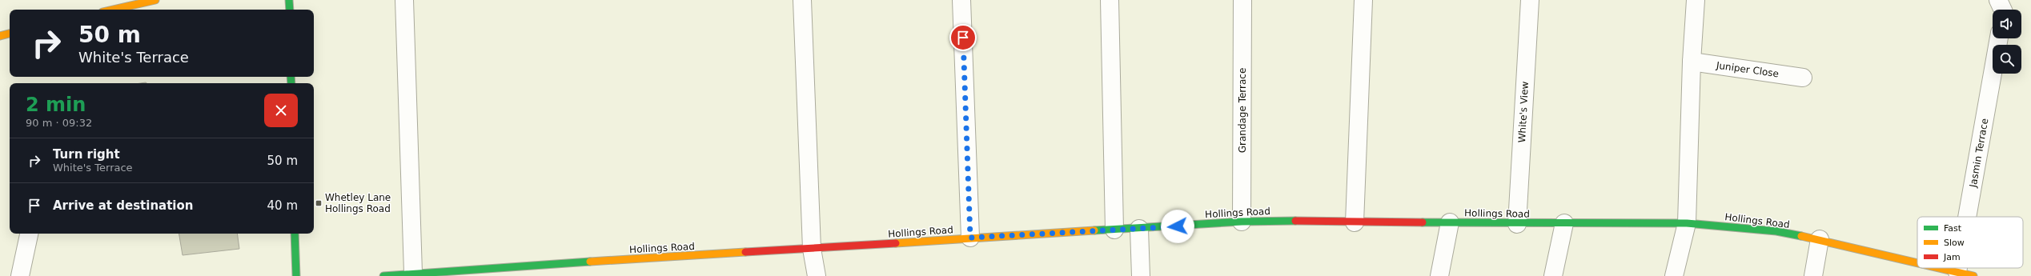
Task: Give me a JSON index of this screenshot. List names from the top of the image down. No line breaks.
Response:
{"streets":{"street":["Juniper Close","Grandage Terrace","White's View","Jasmin Terrace","Hollings Road"]},"crossings":[["Grandage Terrace","Hollings Road"],["White's View","Hollings Road"]],"places":{"transit":["Whetley Lane Hollings Road"]},"legend":["Fast","Slow","Jam"],"page":{"turn":["50 m","White's Terrace"],"heading":["2 min","90 m · 09:32"],"list":[{"name":"Turn right","note":"White's Terrace","value":"50 m"},{"name":"Arrive at destination","value":"40 m"}]}}
